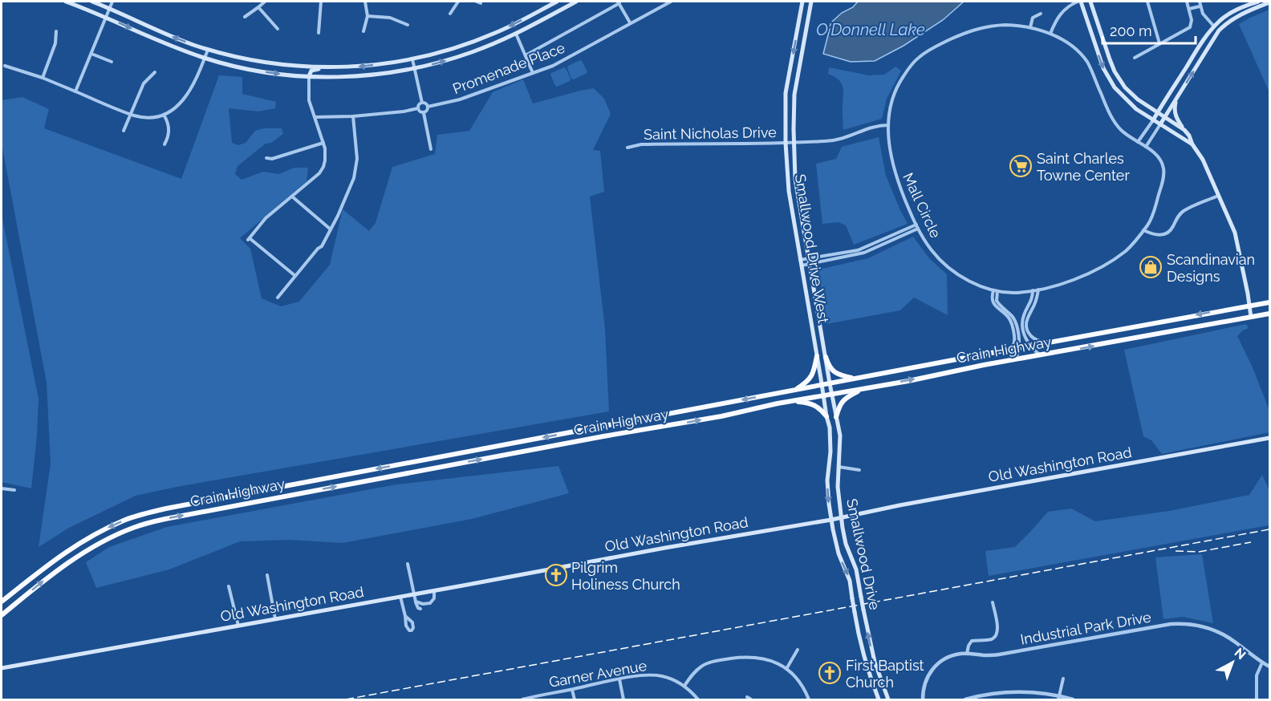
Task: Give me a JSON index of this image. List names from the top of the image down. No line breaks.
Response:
{"streets":{"highway":["Crain Highway"],"main road":["Smallwood Drive West","Old Washington Road","Smallwood Drive"],"street":["Promenade Place","Saint Nicholas Drive","Mall Circle","Industrial Park Drive","Garner Avenue"]},"crossings":[["Saint Nicholas Drive","Smallwood Drive West"],["Smallwood Drive West","Crain Highway"],["Smallwood Drive West","Smallwood Drive"],["Crain Highway","Smallwood Drive"],["Old Washington Road","Smallwood Drive"]],"water":["O'Donnell Lake"],"places":{"supermarket":["Saint Charles Towne Center"],"shop":["Scandinavian Designs"],"church":["Pilgrim Holiness Church","First Baptist Church"]},"scale_bar":"200 m","north":"top right"}
